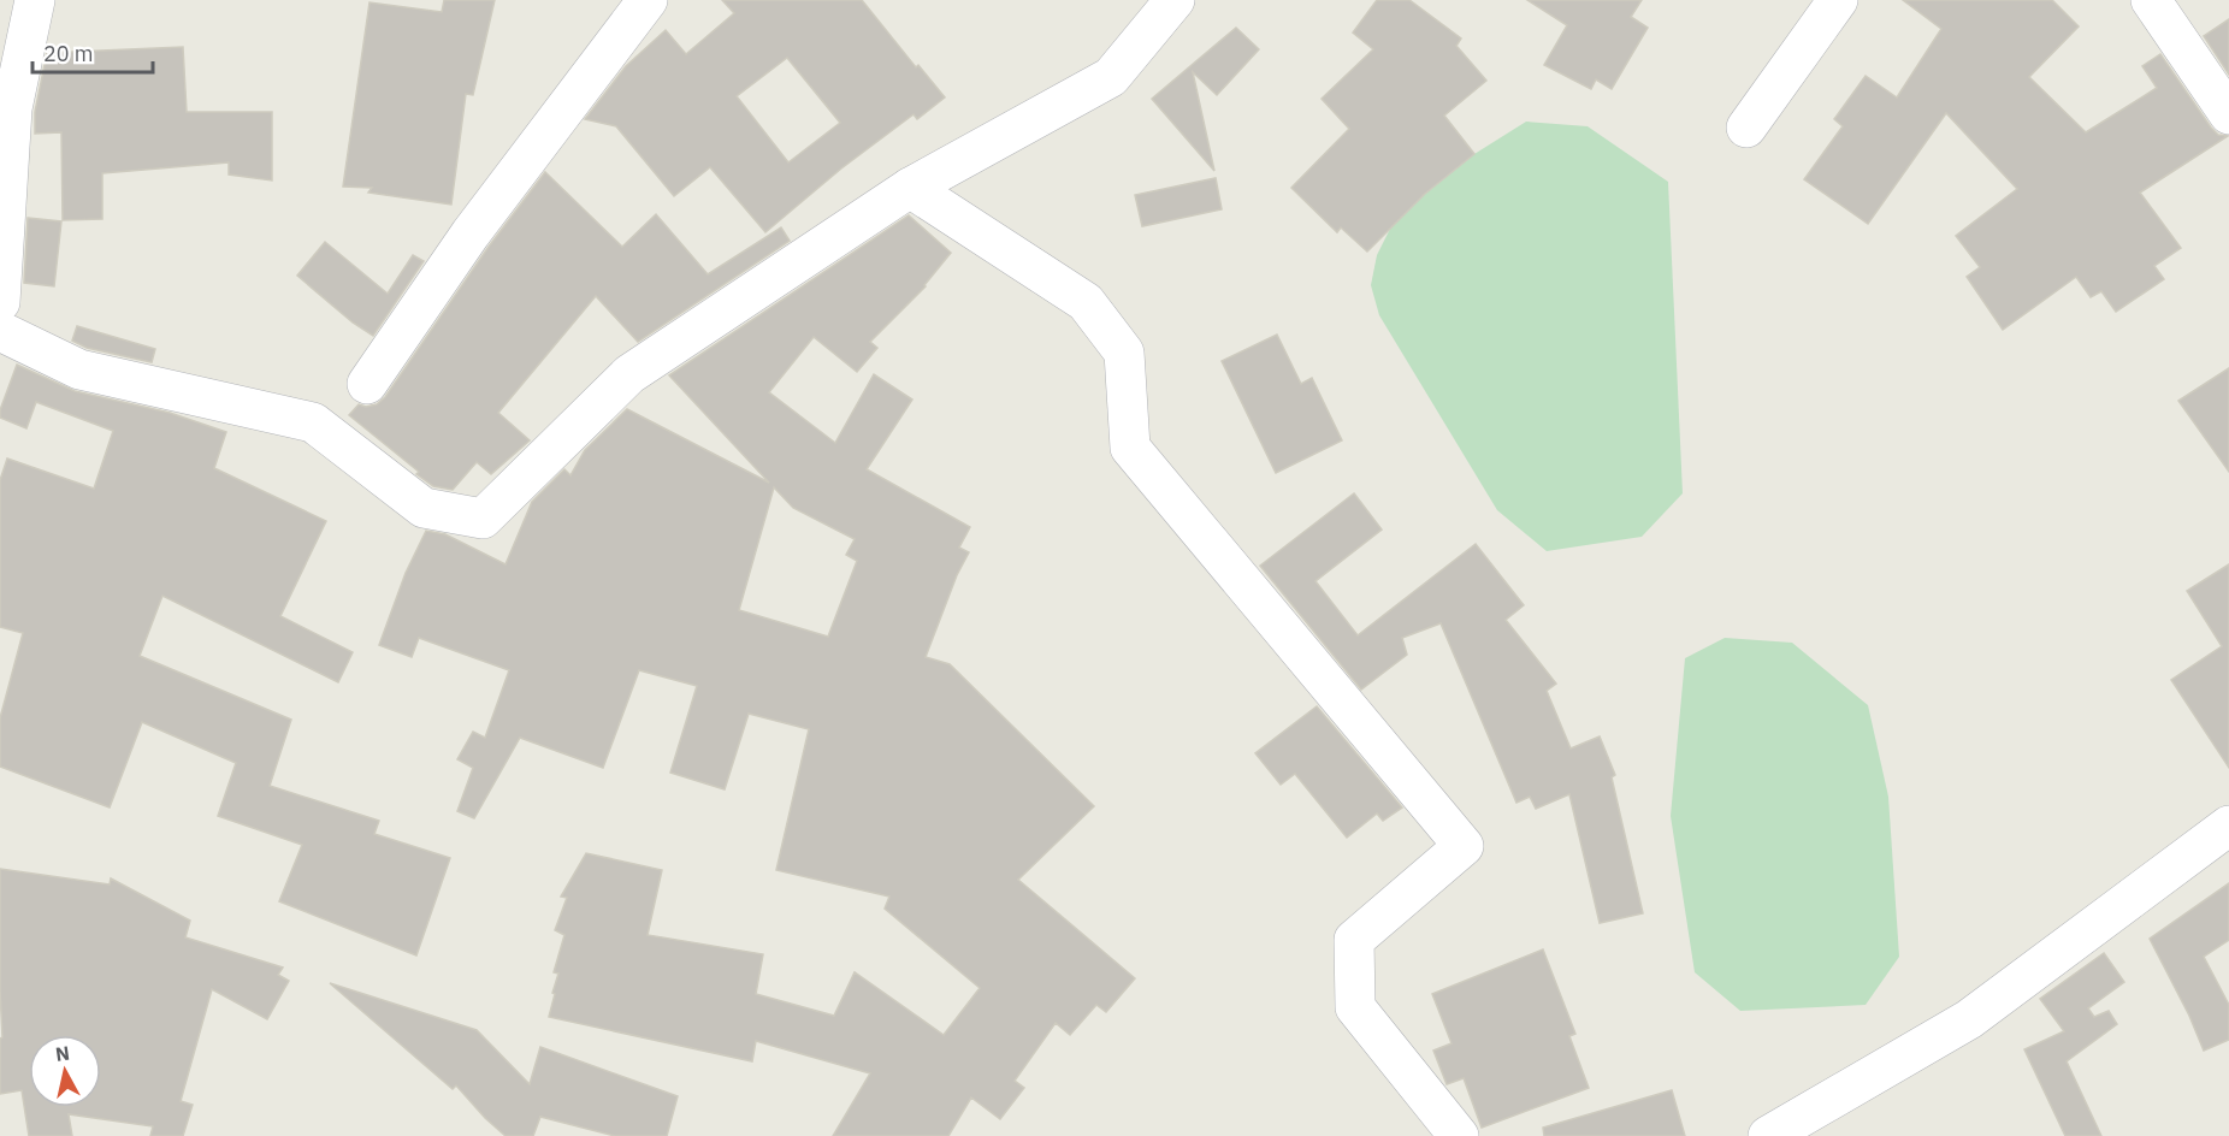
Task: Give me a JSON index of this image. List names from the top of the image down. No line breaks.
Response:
{"scale_bar":"20 m","north":"top"}
